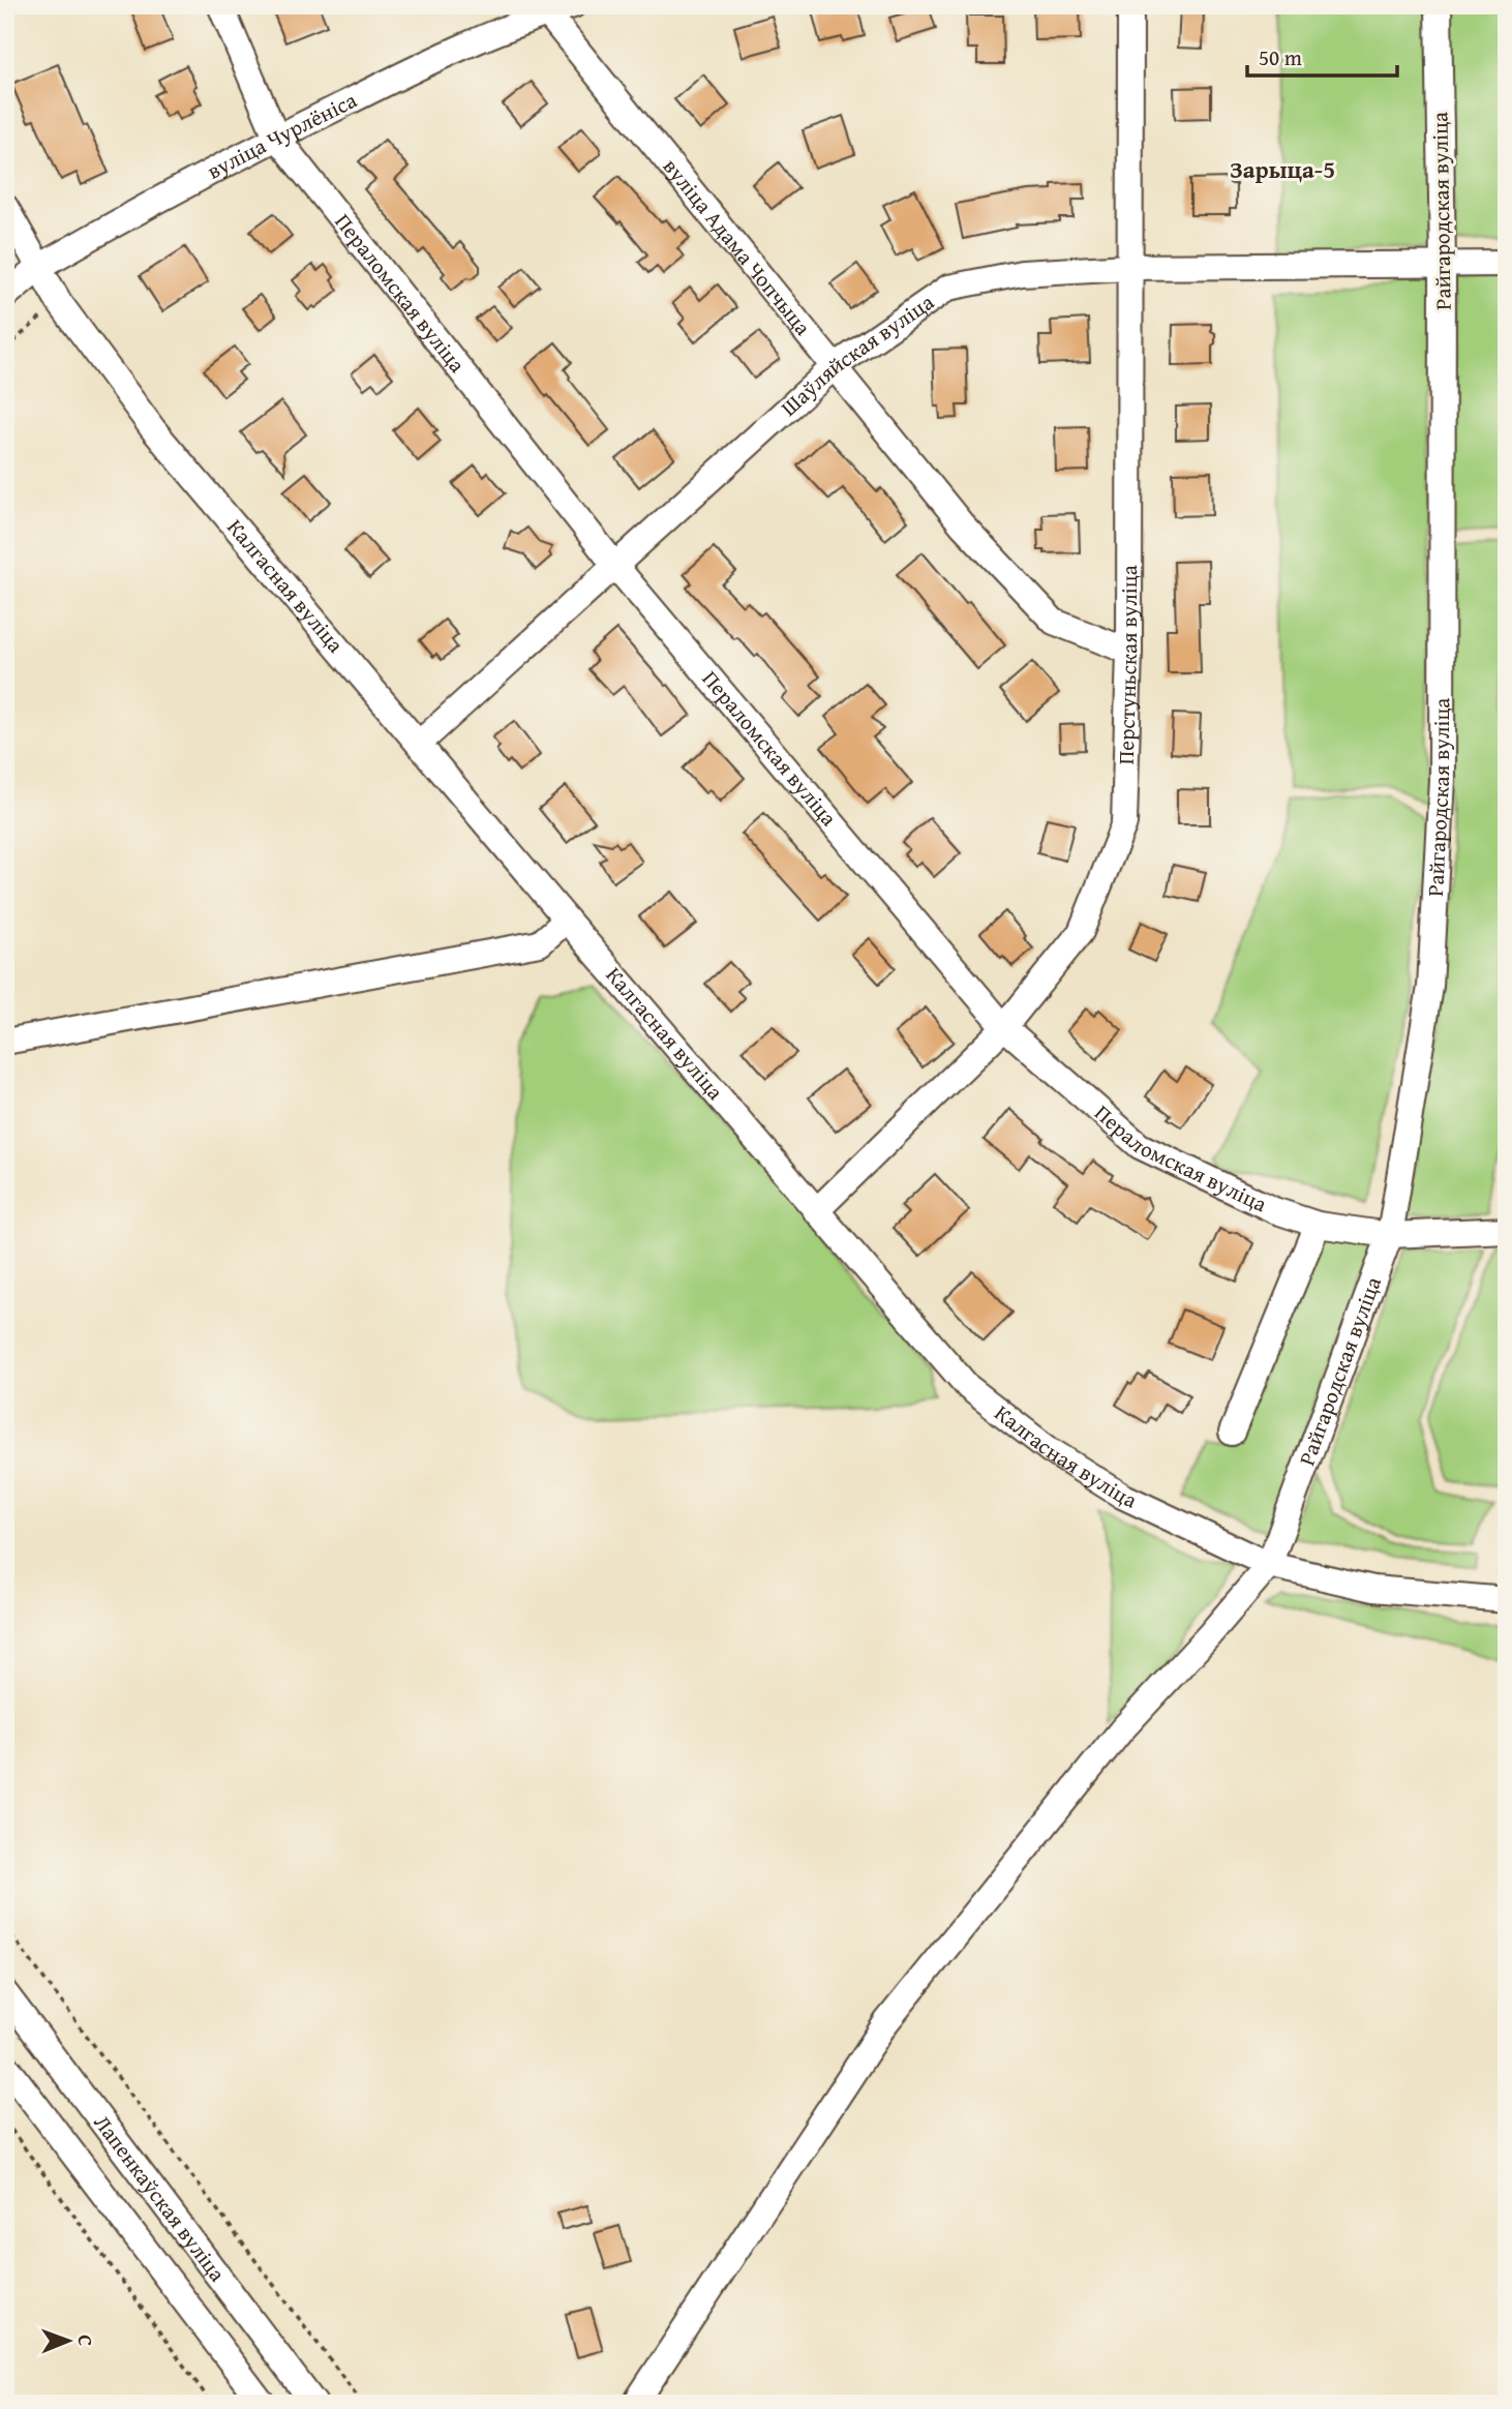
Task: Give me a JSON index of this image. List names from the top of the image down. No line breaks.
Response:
{"streets":{"street":["вуліца Чурлёніса","Райгародская вуліца","вуліца Адама Чопчыца","Пераломская вуліца","Шаўляйская вуліца","Калгасная вуліца","Перстуньская вуліца","Лапенкаўская вуліца"]},"crossings":[["вуліца Чурлёніса","вуліца Адама Чопчыца"],["вуліца Чурлёніса","Пераломская вуліца"],["вуліца Чурлёніса","Калгасная вуліца"],["Райгародская вуліца","Пераломская вуліца"],["Райгародская вуліца","Шаўляйская вуліца"],["Райгародская вуліца","Калгасная вуліца"],["вуліца Адама Чопчыца","Шаўляйская вуліца"],["вуліца Адама Чопчыца","Перстуньская вуліца"],["Пераломская вуліца","Шаўляйская вуліца"],["Пераломская вуліца","Перстуньская вуліца"],["Шаўляйская вуліца","Калгасная вуліца"],["Шаўляйская вуліца","Перстуньская вуліца"],["Калгасная вуліца","Перстуньская вуліца"]],"districts":["Зарыца-5"],"scale_bar":"50 m","north":"right"}
